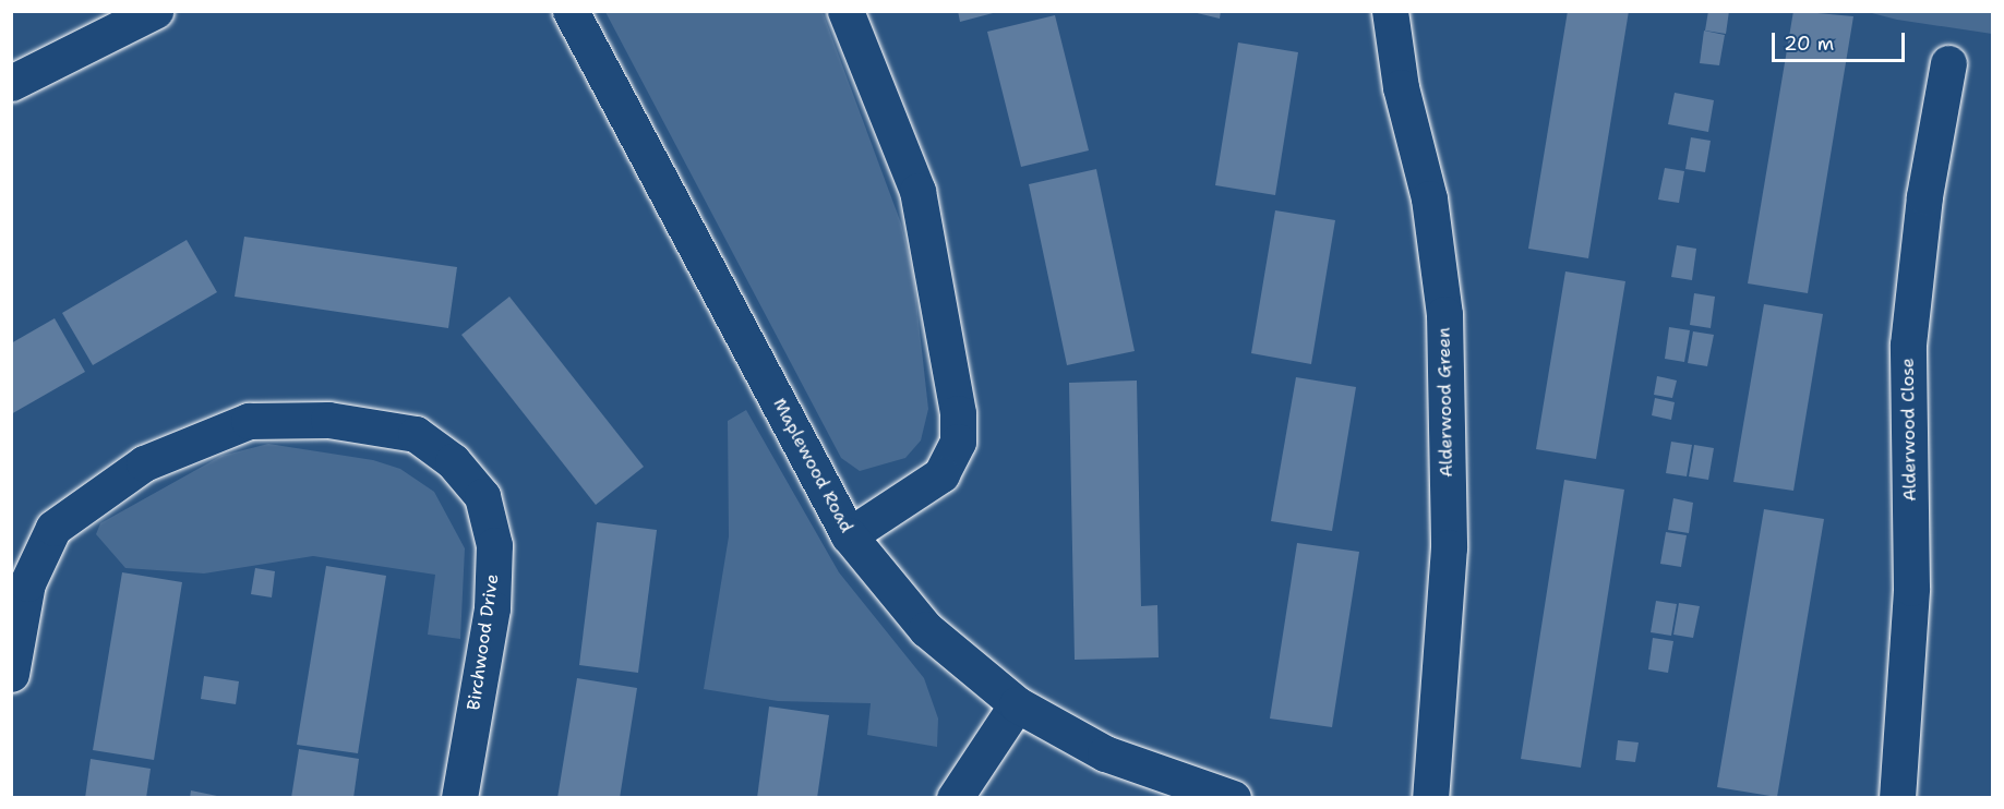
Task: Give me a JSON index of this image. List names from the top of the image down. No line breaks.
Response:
{"streets":{"street":["Alderwood Green","Alderwood Close","Maplewood Road","Birchwood Drive"]},"scale_bar":"20 m"}
